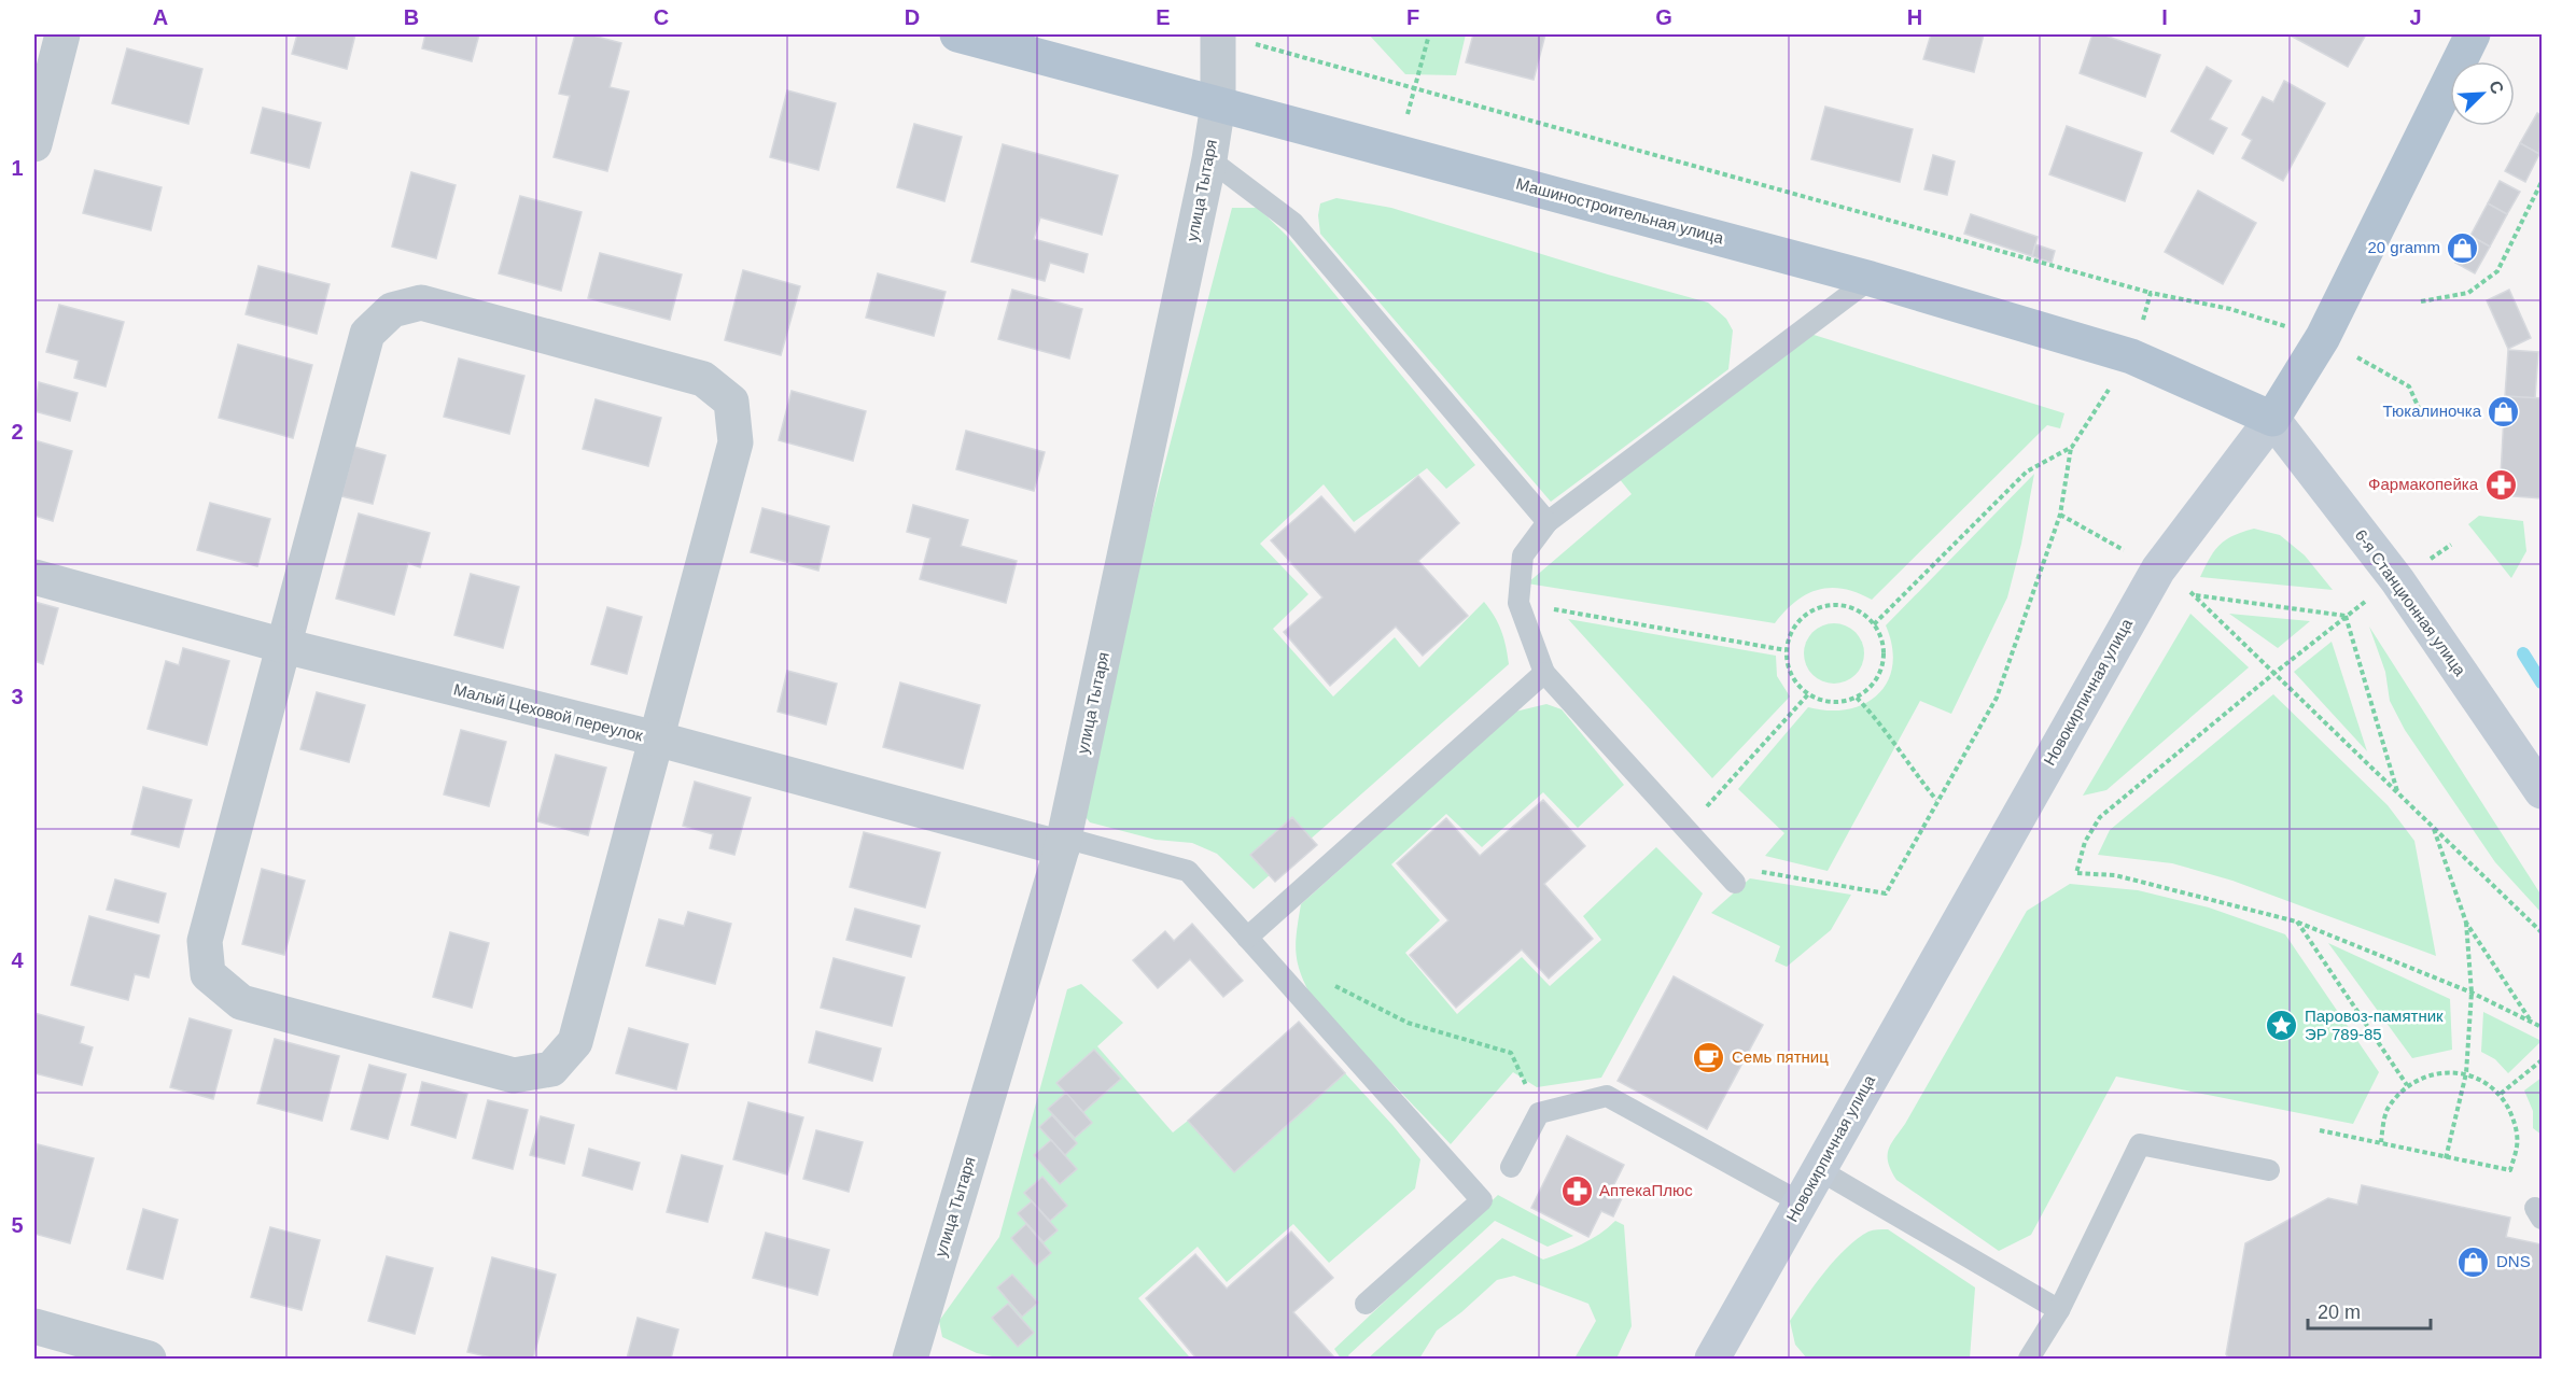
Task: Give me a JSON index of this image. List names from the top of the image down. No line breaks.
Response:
{"streets":{"main road":["Машиностроительная улица","6-я Станционная улица","Новокирпичная улица"],"street":["улица Тытаря","Малый Цеховой переулок"]},"crossings":[["улица Тытаря","Машиностроительная улица"],["улица Тытаря","Малый Цеховой переулок"],["Машиностроительная улица","6-я Станционная улица"],["Машиностроительная улица","Новокирпичная улица"],["6-я Станционная улица","Новокирпичная улица"]],"places":{"shop":["20 gramm","Тюкалиночка","DNS"],"pharmacy":["Фармакопейка","АптекаПлюс"],"place":["Паровоз-памятник ЭР 789-85"],"cafe":["Семь пятниц"]},"scale_bar":"20 m","north":"top right","grid":{"columns":["A","B","C","D","E","F","G","H","I","J"],"rows":["1","2","3","4","5"]}}
